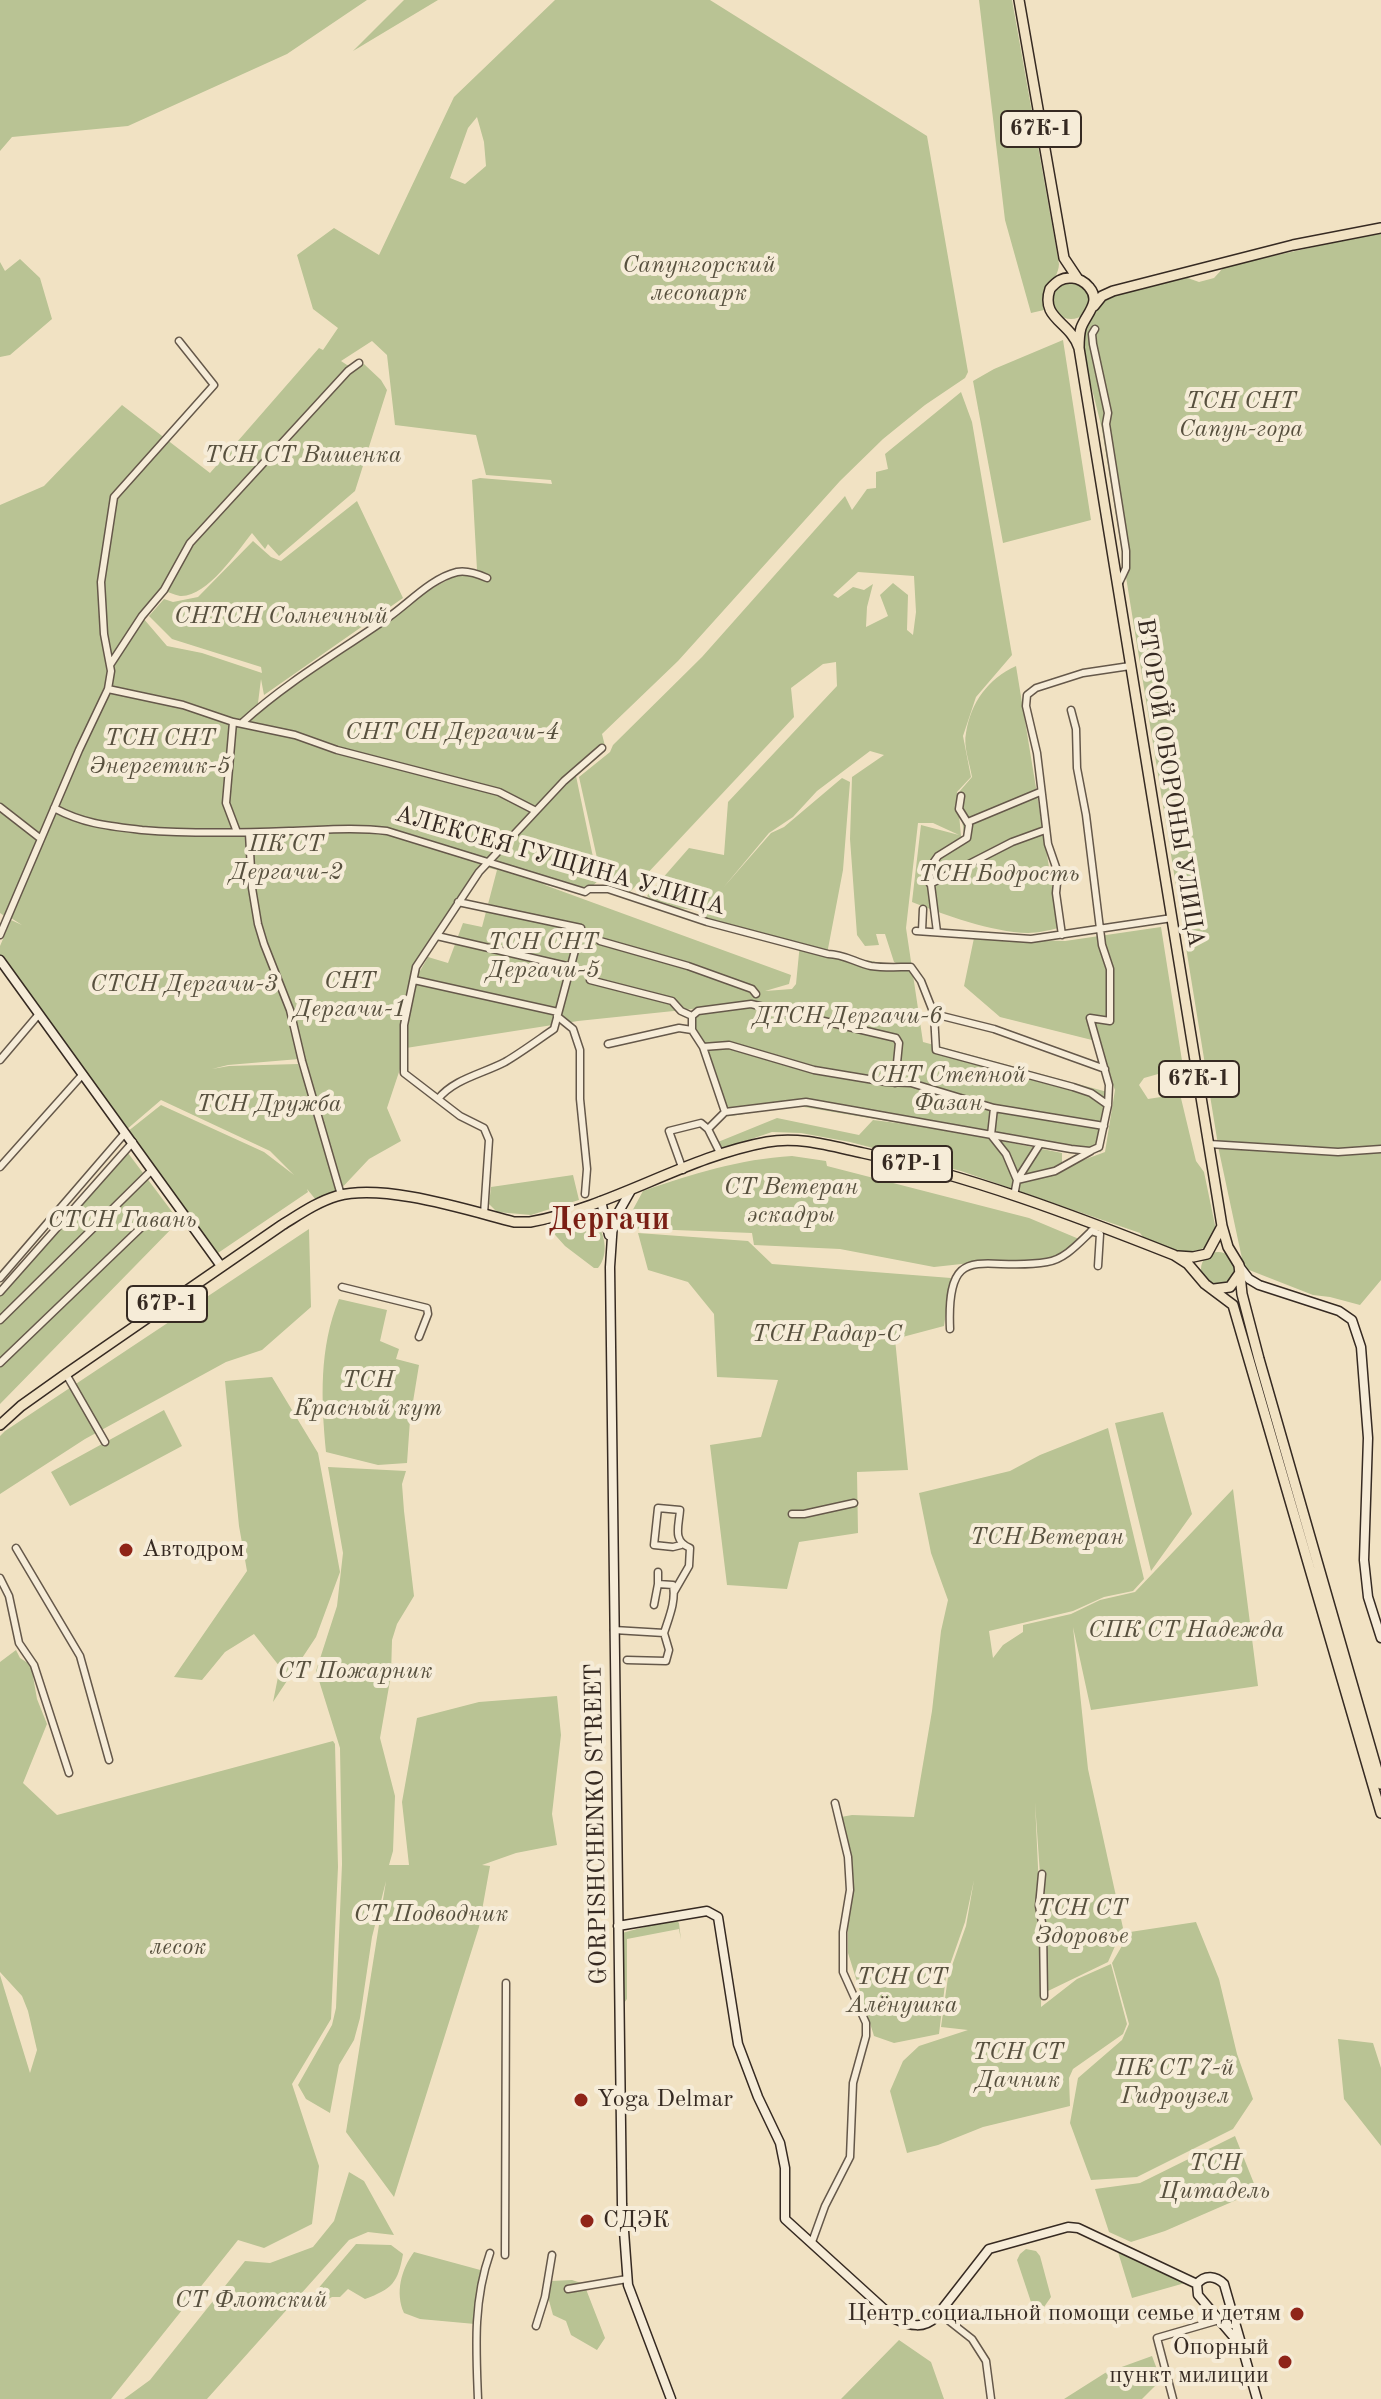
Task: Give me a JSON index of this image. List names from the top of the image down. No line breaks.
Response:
{"streets":{"main road":["67К-1","ВТОРОЙ ОБОРОНЫ УЛИЦА","67Р-1","GORPISHCHENKO STREET"],"street":["АЛЕКСЕЯ ГУЩИНА УЛИЦА"]},"crossings":[["67К-1","ВТОРОЙ ОБОРОНЫ УЛИЦА"],["67К-1","67Р-1"],["67Р-1","GORPISHCHENKO STREET"]],"districts":["Дергачи"],"parks":["Сапунгорский лесопарк","ТСН СНТ Сапун-гора","ТСН СТ Вишенка","СНТСН Солнечный","СНТ СН Дергачи-4","ТСН СНТ Энергетик-5","ПК СТ Дергачи-2","ТСН Бодрость","ТСН СНТ Дергачи-5","СНТ Дергачи-1","СТСН Дергачи-3","ДТСН Дергачи-6","СНТ Степной Фазан","ТСН Дружба","СТ Ветеран эскадры","СТСН Гавань","ТСН Радар-С","ТСН Красный кут","ТСН Ветеран","СПК СТ Надежда","СТ Пожарник","ТСН СТ Здоровье","СТ Подводник","лесок","ТСН СТ Алёнушка","ТСН СТ Дачник","ПК СТ 7-й Гидроузел","ТСН Цитадель","СТ Флотский"],"places":["Автодром","Yoga Delmar","СДЭК","Центр социальной помощи семье и детям","Опорный пункт милиции"]}
